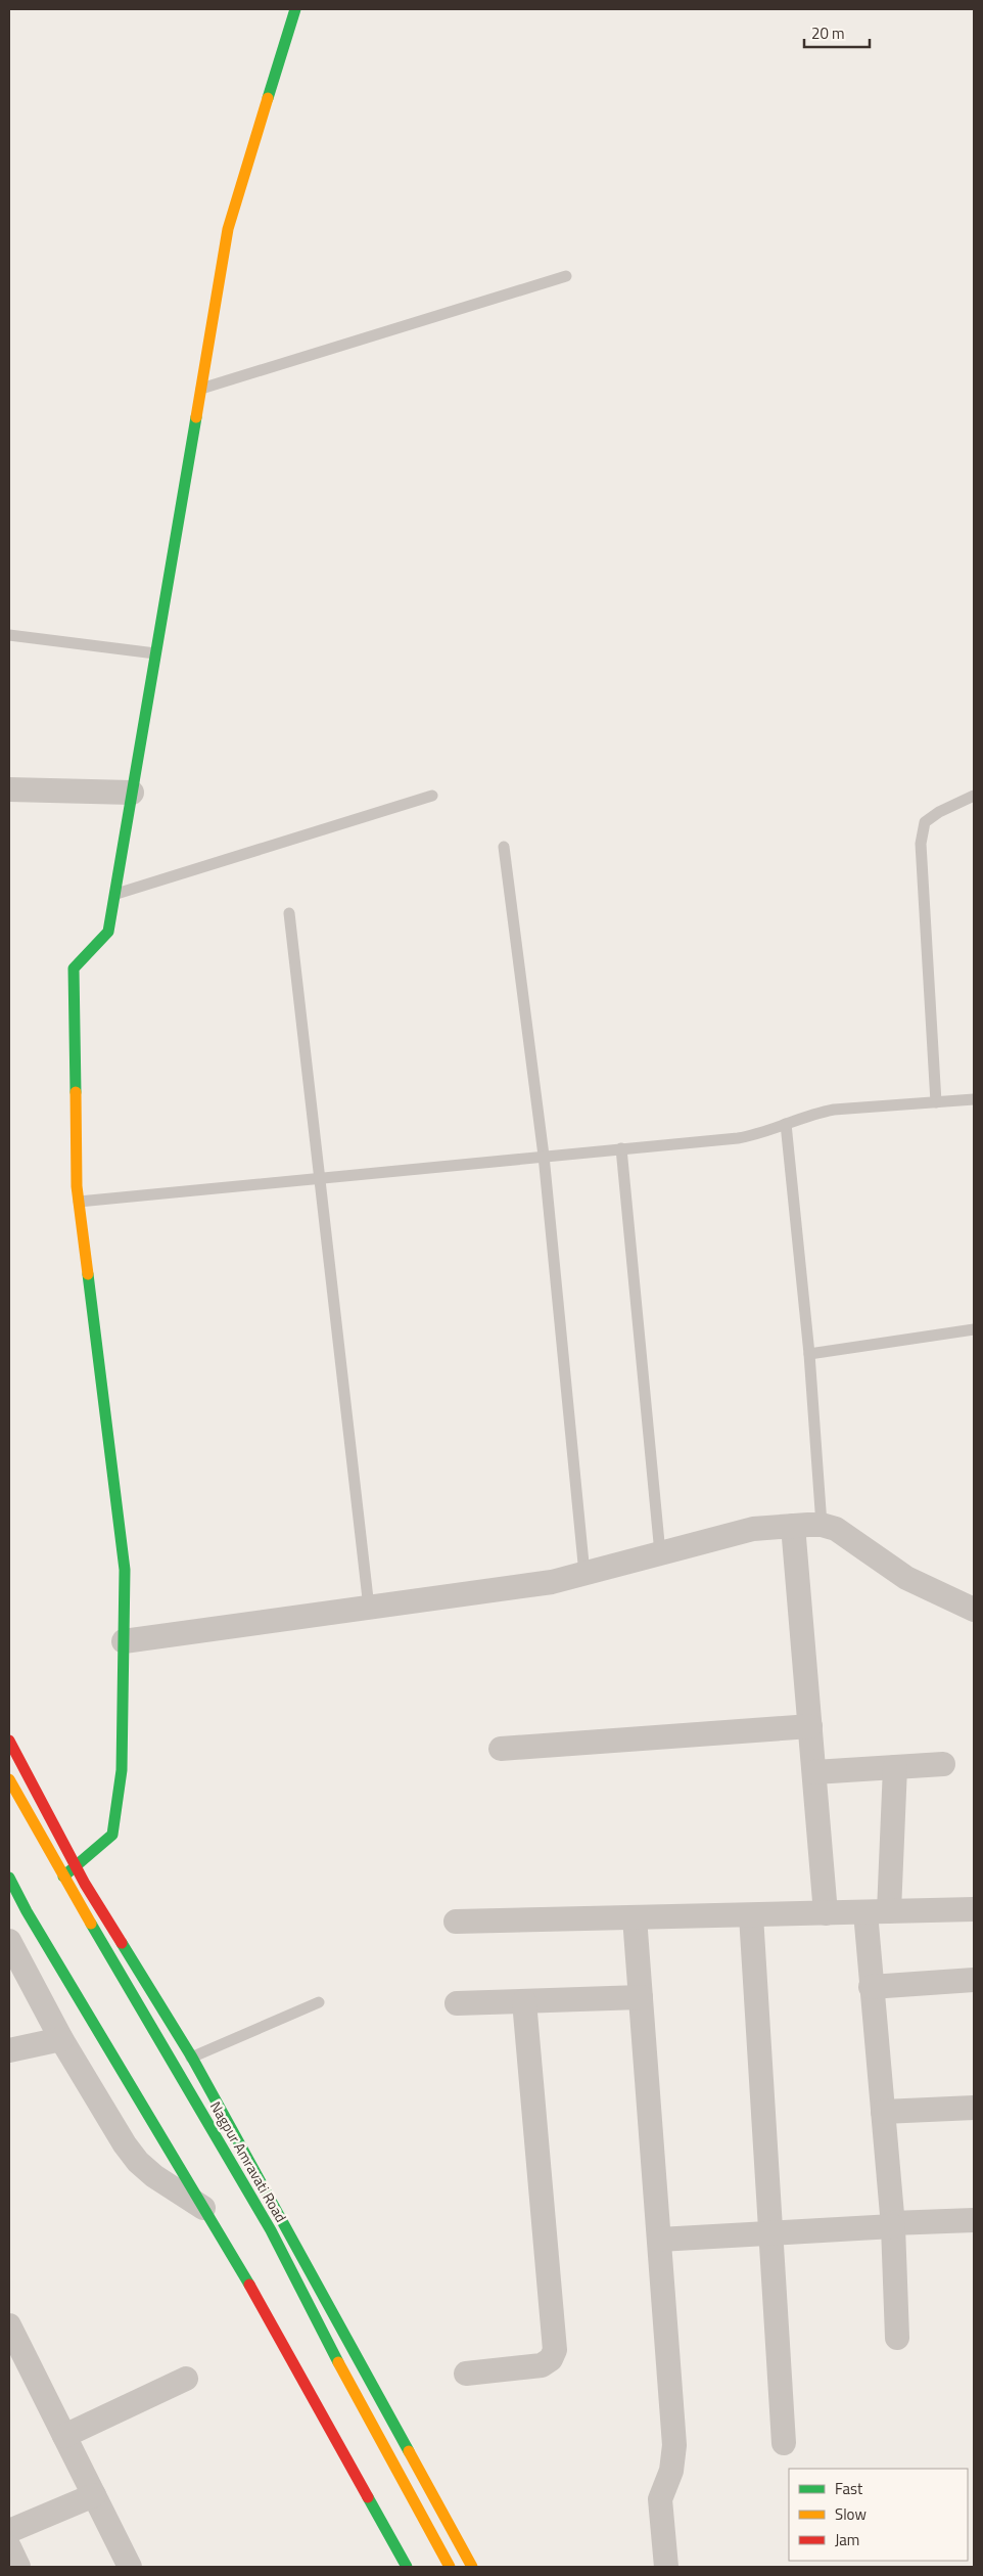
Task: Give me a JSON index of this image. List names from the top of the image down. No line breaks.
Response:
{"streets":{"main road":["Nagpur Amravati Road"]},"legend":["Fast","Slow","Jam"],"scale_bar":"20 m"}
